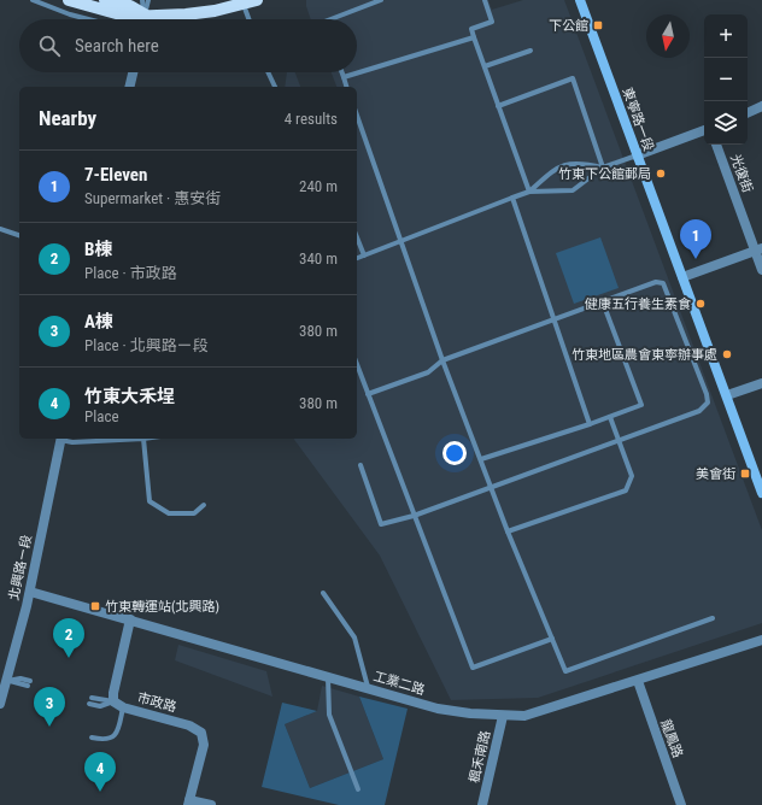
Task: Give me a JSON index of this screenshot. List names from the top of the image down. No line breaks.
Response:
{"streets":{"main road":["東寧路一段"],"street":["光復街","北興路ㄧ段","工業二路","市政路","龍鳳路","楓禾南路"]},"crossings":[["北興路ㄧ段","工業二路"],["工業二路","龍鳳路"],["工業二路","楓禾南路"]],"places":{"transit":["下公館","美會街","竹東轉運站(北興路)"],"other":["竹東下公館郵局","健康五行養生素食","竹東地區農會東寧辦事處"]},"north":"bottom","page":{"map_buttons":["+","−"],"search":"Search here","heading":["Nearby","4 results"],"list":[{"mark":"1","name":"7-Eleven","note":"Supermarket · 惠安街","value":"240 m"},{"mark":"2","name":"B棟","note":"Place · 市政路","value":"340 m"},{"mark":"3","name":"A棟","note":"Place · 北興路ㄧ段","value":"380 m"},{"mark":"4","name":"竹東大禾埕","note":"Place","value":"380 m"}],"pins":["1","2","3","4"]}}
